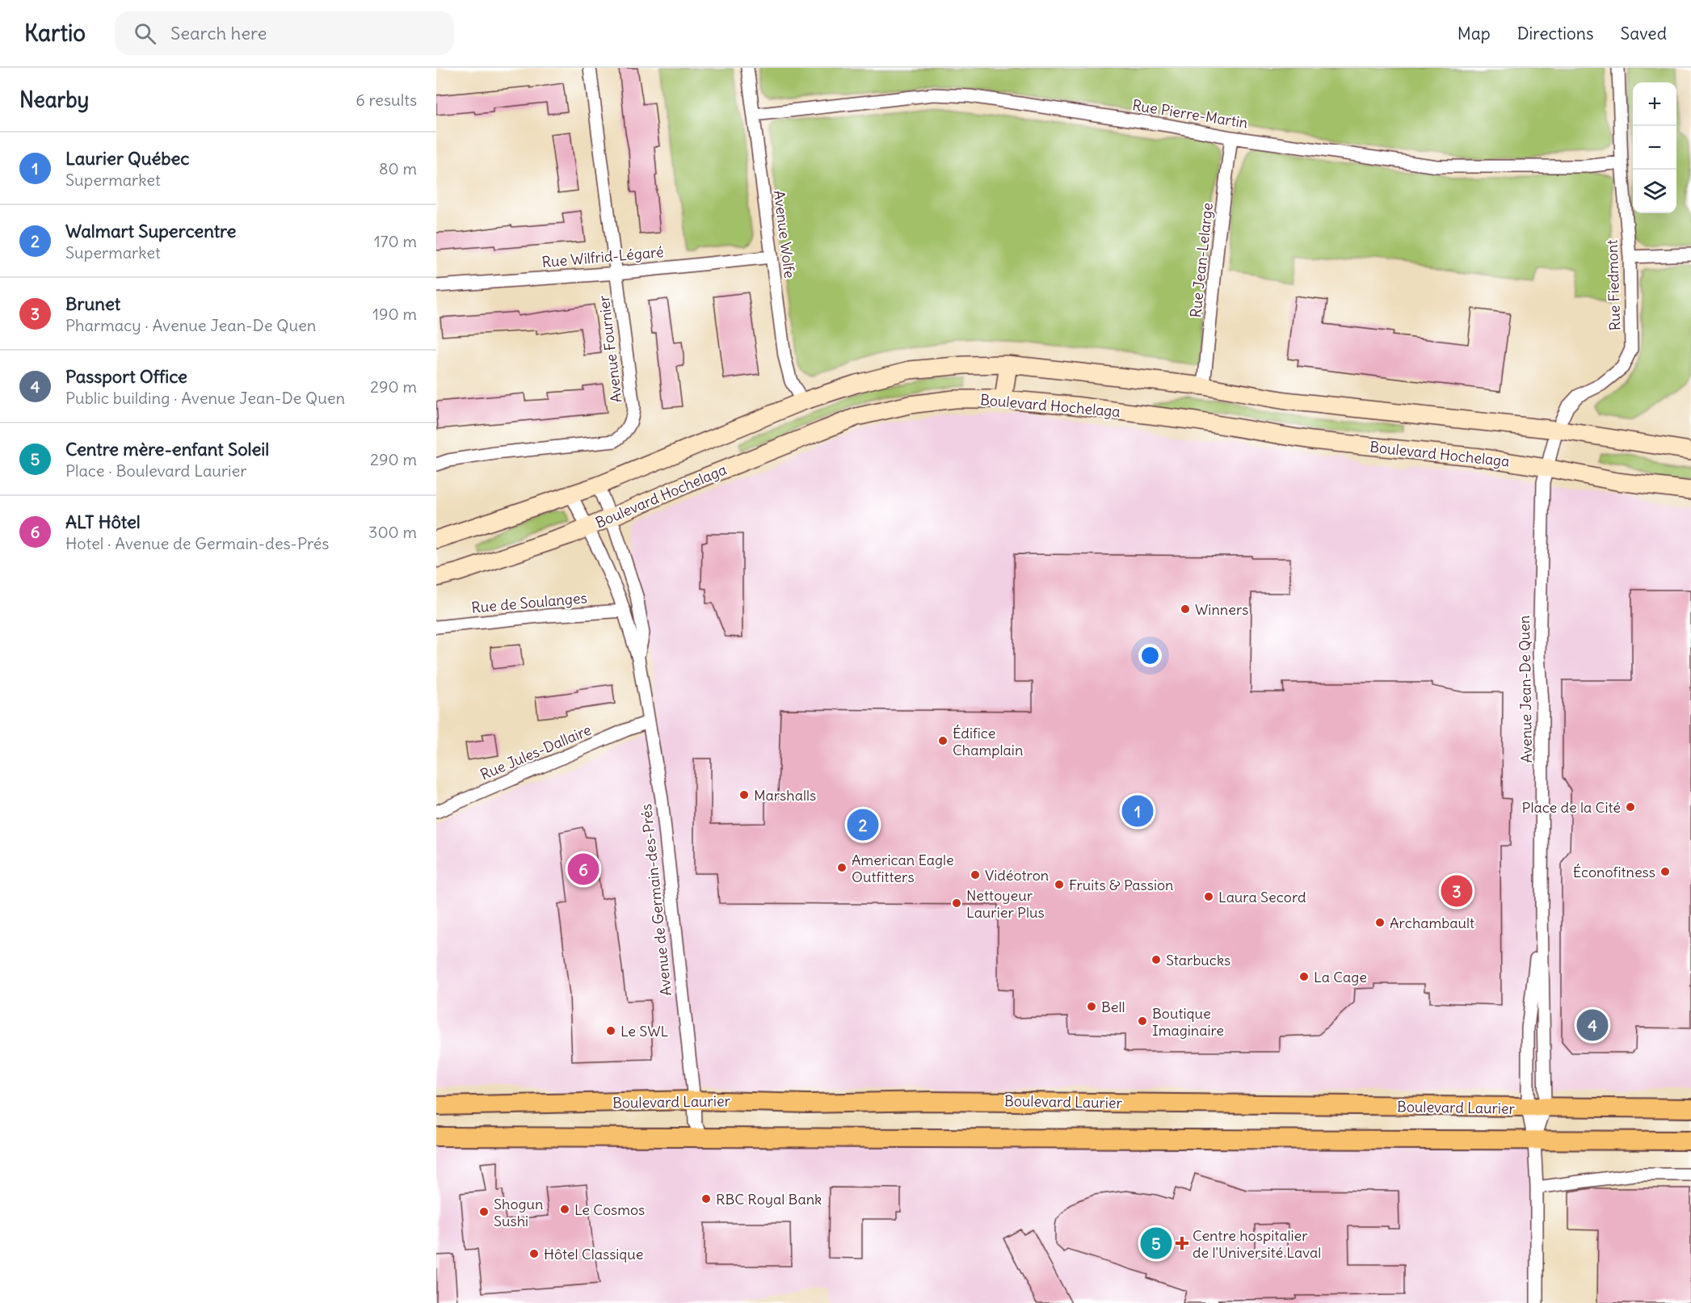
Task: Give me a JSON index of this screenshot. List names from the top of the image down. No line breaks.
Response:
{"streets":{"main road":["Boulevard Hochelaga","Boulevard Laurier"],"street":["Rue Pierre-Martin","Avenue Wolfe","Rue Wilfrid-Légaré","Rue Jean-Lelarge","Rue Fiedmont","Avenue Fournier","Rue de Soulanges","Avenue Jean-De Quen","Rue Jules-Dallaire","Avenue de Germain-des-Prés"]},"crossings":[["Rue Pierre-Martin","Avenue Wolfe"],["Rue Pierre-Martin","Rue Jean-Lelarge"],["Rue Pierre-Martin","Rue Fiedmont"],["Avenue Wolfe","Rue Wilfrid-Légaré"],["Rue Wilfrid-Légaré","Avenue Fournier"],["Rue Fiedmont","Boulevard Hochelaga"],["Rue Fiedmont","Avenue Jean-De Quen"],["Boulevard Hochelaga","Avenue Jean-De Quen"],["Boulevard Hochelaga","Avenue de Germain-des-Prés"],["Rue de Soulanges","Avenue de Germain-des-Prés"],["Avenue Jean-De Quen","Boulevard Laurier"],["Rue Jules-Dallaire","Avenue de Germain-des-Prés"],["Avenue de Germain-des-Prés","Boulevard Laurier"]],"places":{"other":["Winners","Édifice Champlain","Marshalls","Place de la Cité","American Eagle Outfitters","Éconofitness","Vidéotron","Fruits & Passion","Laura Secord","Nettoyeur Laurier Plus","Archambault","Starbucks","La Cage","Bell","Boutique Imaginaire","Le SWL","RBC Royal Bank","Le Cosmos","Shogun Sushi","Hôtel Classique"],"health":["Centre hospitalier de l'Université Laval"]},"page":{"header":"Kartio","search":"Search here","nav":["Map","Directions","Saved"],"heading":["Nearby","6 results"],"map_buttons":["+","−"],"list":[{"mark":"1","name":"Laurier Québec","note":"Supermarket","value":"80 m"},{"mark":"2","name":"Walmart Supercentre","note":"Supermarket","value":"170 m"},{"mark":"3","name":"Brunet","note":"Pharmacy · Avenue Jean-De Quen","value":"190 m"},{"mark":"4","name":"Passport Office","note":"Public building · Avenue Jean-De Quen","value":"290 m"},{"mark":"5","name":"Centre mère-enfant Soleil","note":"Place · Boulevard Laurier","value":"290 m"},{"mark":"6","name":"ALT Hôtel","note":"Hotel · Avenue de Germain-des-Prés","value":"300 m"}],"pins":["1","2","6","3","4","5"]}}
